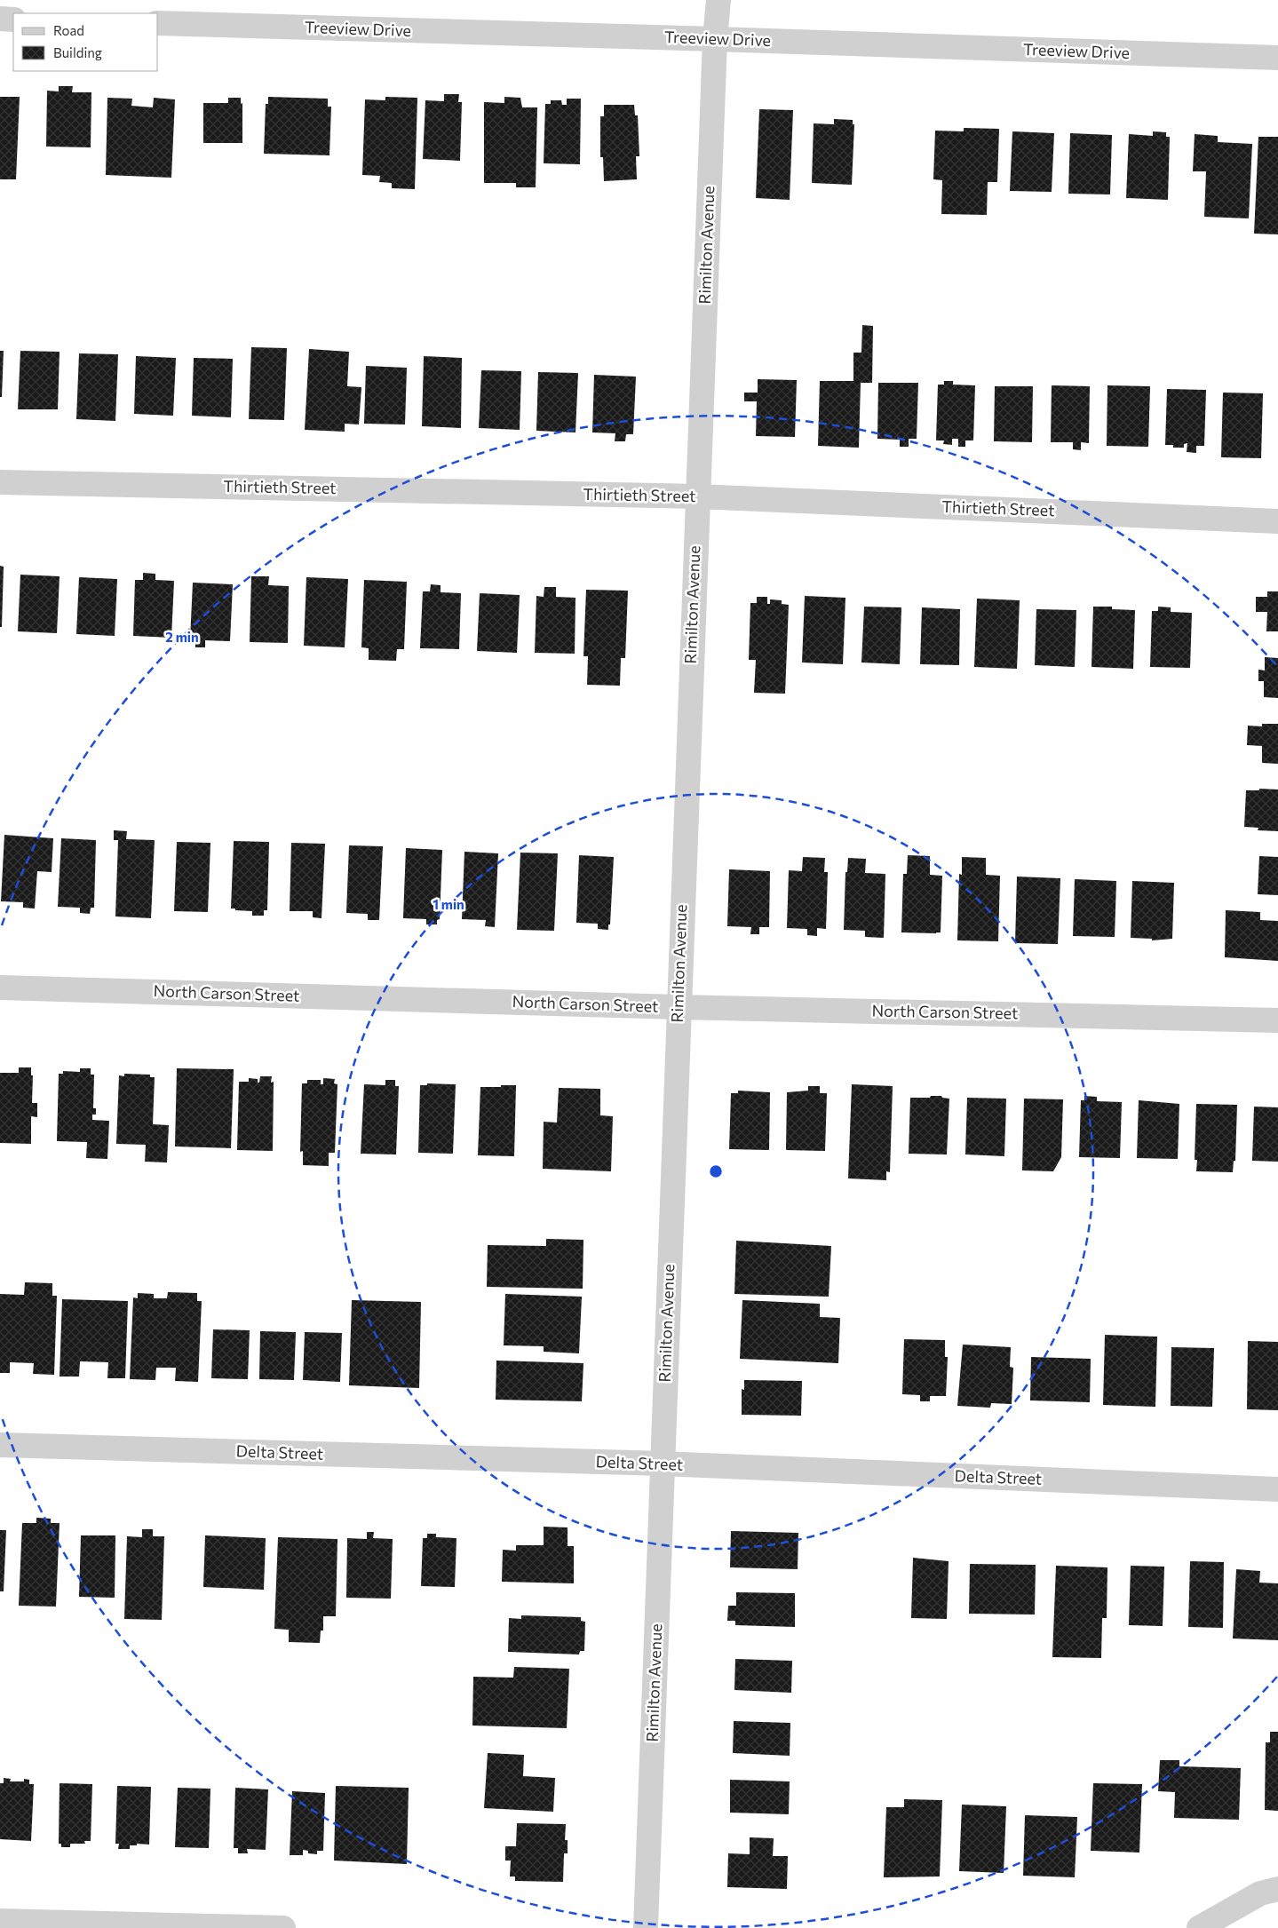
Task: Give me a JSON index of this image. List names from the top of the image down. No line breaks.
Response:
{"streets":{"street":["Treeview Drive","Rimilton Avenue","Thirtieth Street","North Carson Street","Delta Street"]},"crossings":[["Treeview Drive","Rimilton Avenue"],["Rimilton Avenue","Thirtieth Street"],["Rimilton Avenue","North Carson Street"],["Rimilton Avenue","Delta Street"]],"legend":["Road","Building"],"rings":["2 min","1 min"]}
